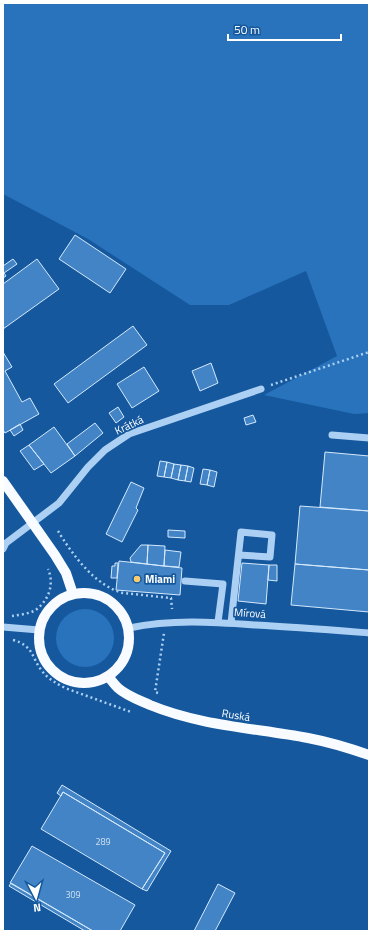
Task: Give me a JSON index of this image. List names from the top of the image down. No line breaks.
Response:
{"streets":{"main road":["Ruská"],"street":["Krátká","Mírová"]},"crossings":[["Mírová","Ruská"]],"places":["Miami"],"house_numbers":["289","309"],"scale_bar":"50 m","north":"bottom"}
